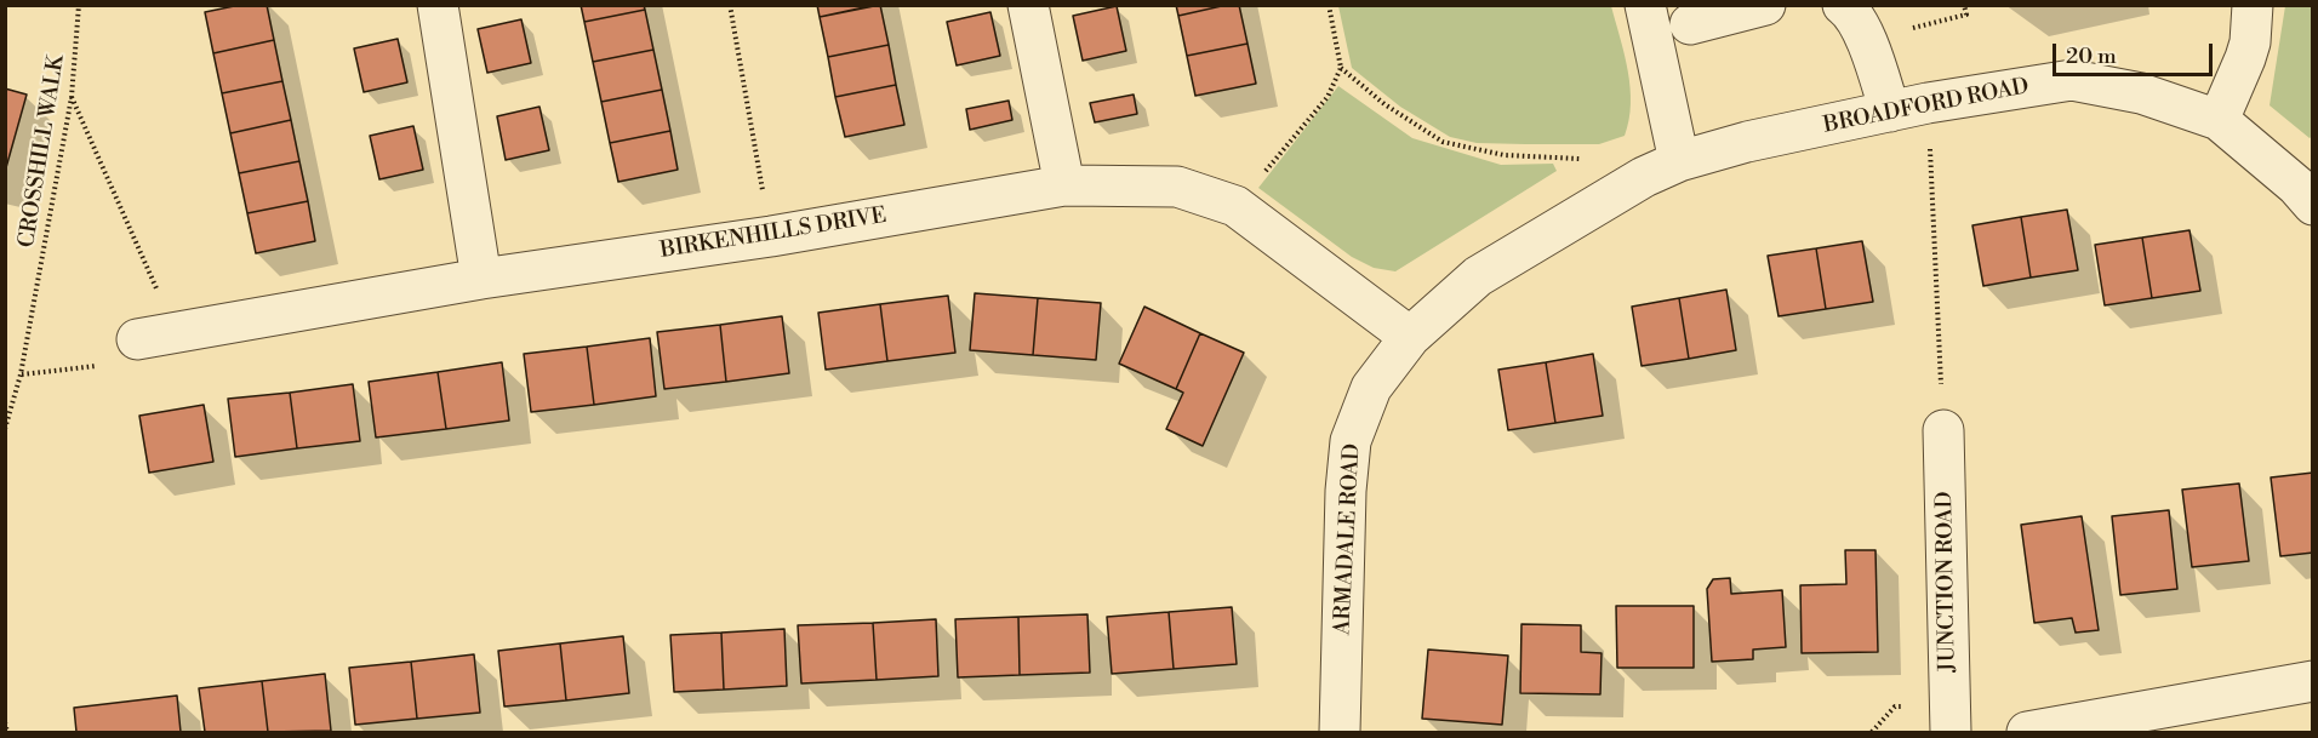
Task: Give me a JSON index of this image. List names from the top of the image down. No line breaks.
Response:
{"streets":{"street":["BROADFORD ROAD","BIRKENHILLS DRIVE","ARMADALE ROAD","JUNCTION ROAD"],"path":["CROSSHILL WALK"]},"crossings":[["BROADFORD ROAD","ARMADALE ROAD"],["BIRKENHILLS DRIVE","ARMADALE ROAD"]],"scale_bar":"20 m"}
